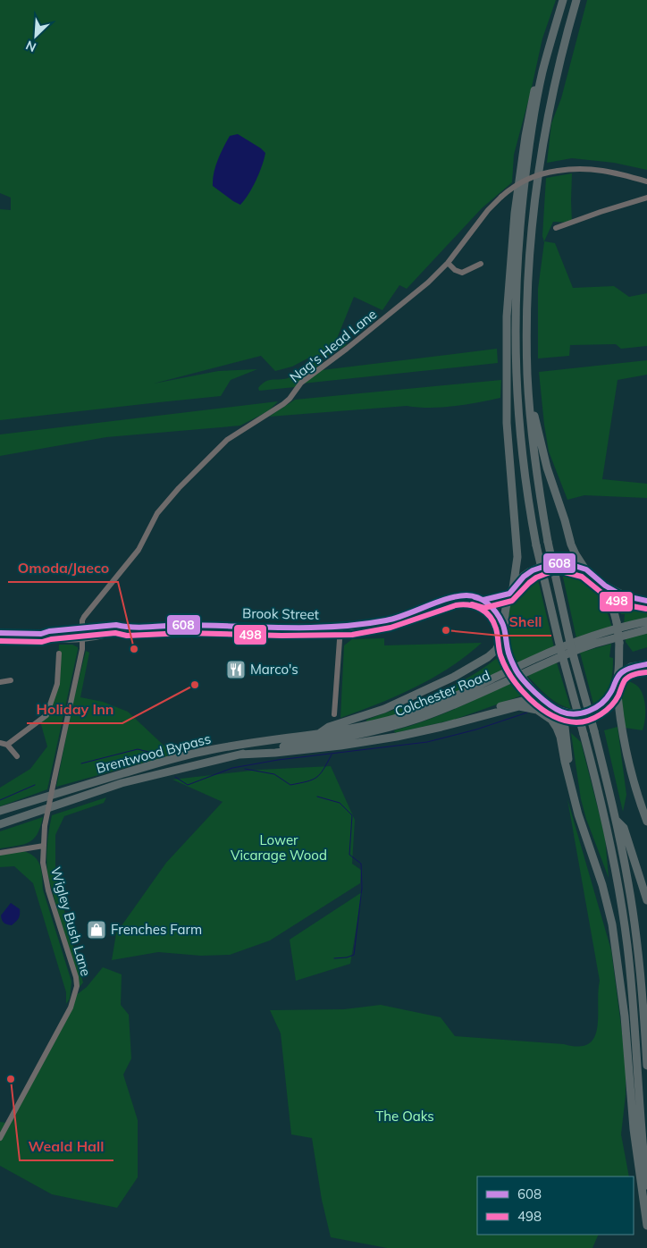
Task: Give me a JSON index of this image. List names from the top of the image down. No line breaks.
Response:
{"streets":{"highway":["Colchester Road","Brentwood Bypass"],"main road":["Brook Street"],"street":["Nag's Head Lane","Wigley Bush Lane"]},"crossings":[["Nag's Head Lane","Brook Street"],["Brook Street","Wigley Bush Lane"],["Colchester Road","Brentwood Bypass"]],"parks":["Lower Vicarage Wood","The Oaks"],"places":{"other":["Shell","Omoda/Jaeco","Holiday Inn","Weald Hall"],"restaurant":["Marco's"],"shop":["Frenches Farm"]},"lines":["transit line 608","transit line 498"],"legend":["608","498"],"north":"bottom left"}
